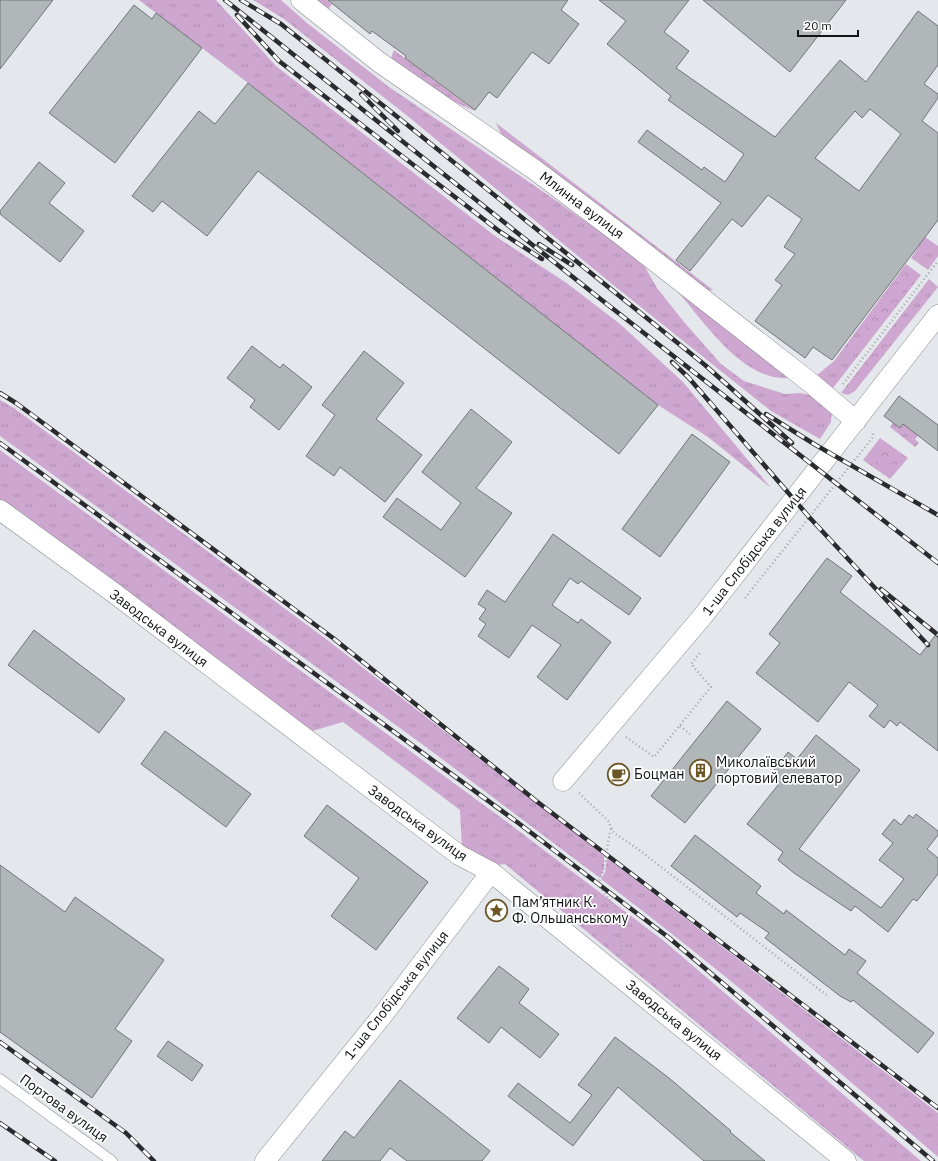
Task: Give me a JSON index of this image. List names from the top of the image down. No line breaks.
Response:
{"streets":{"street":["Млинна вулиця","1-ша Слобідська вулиця","Заводська вулиця"],"lane":["Портова вулиця"]},"crossings":[["Млинна вулиця","1-ша Слобідська вулиця"],["1-ша Слобідська вулиця","Заводська вулиця"]],"places":{"building":["Миколаївський портовий елеватор"],"cafe":["Боцман"],"place":["Пам’ятник К. Ф. Ольшанському"]},"scale_bar":"20 m"}
